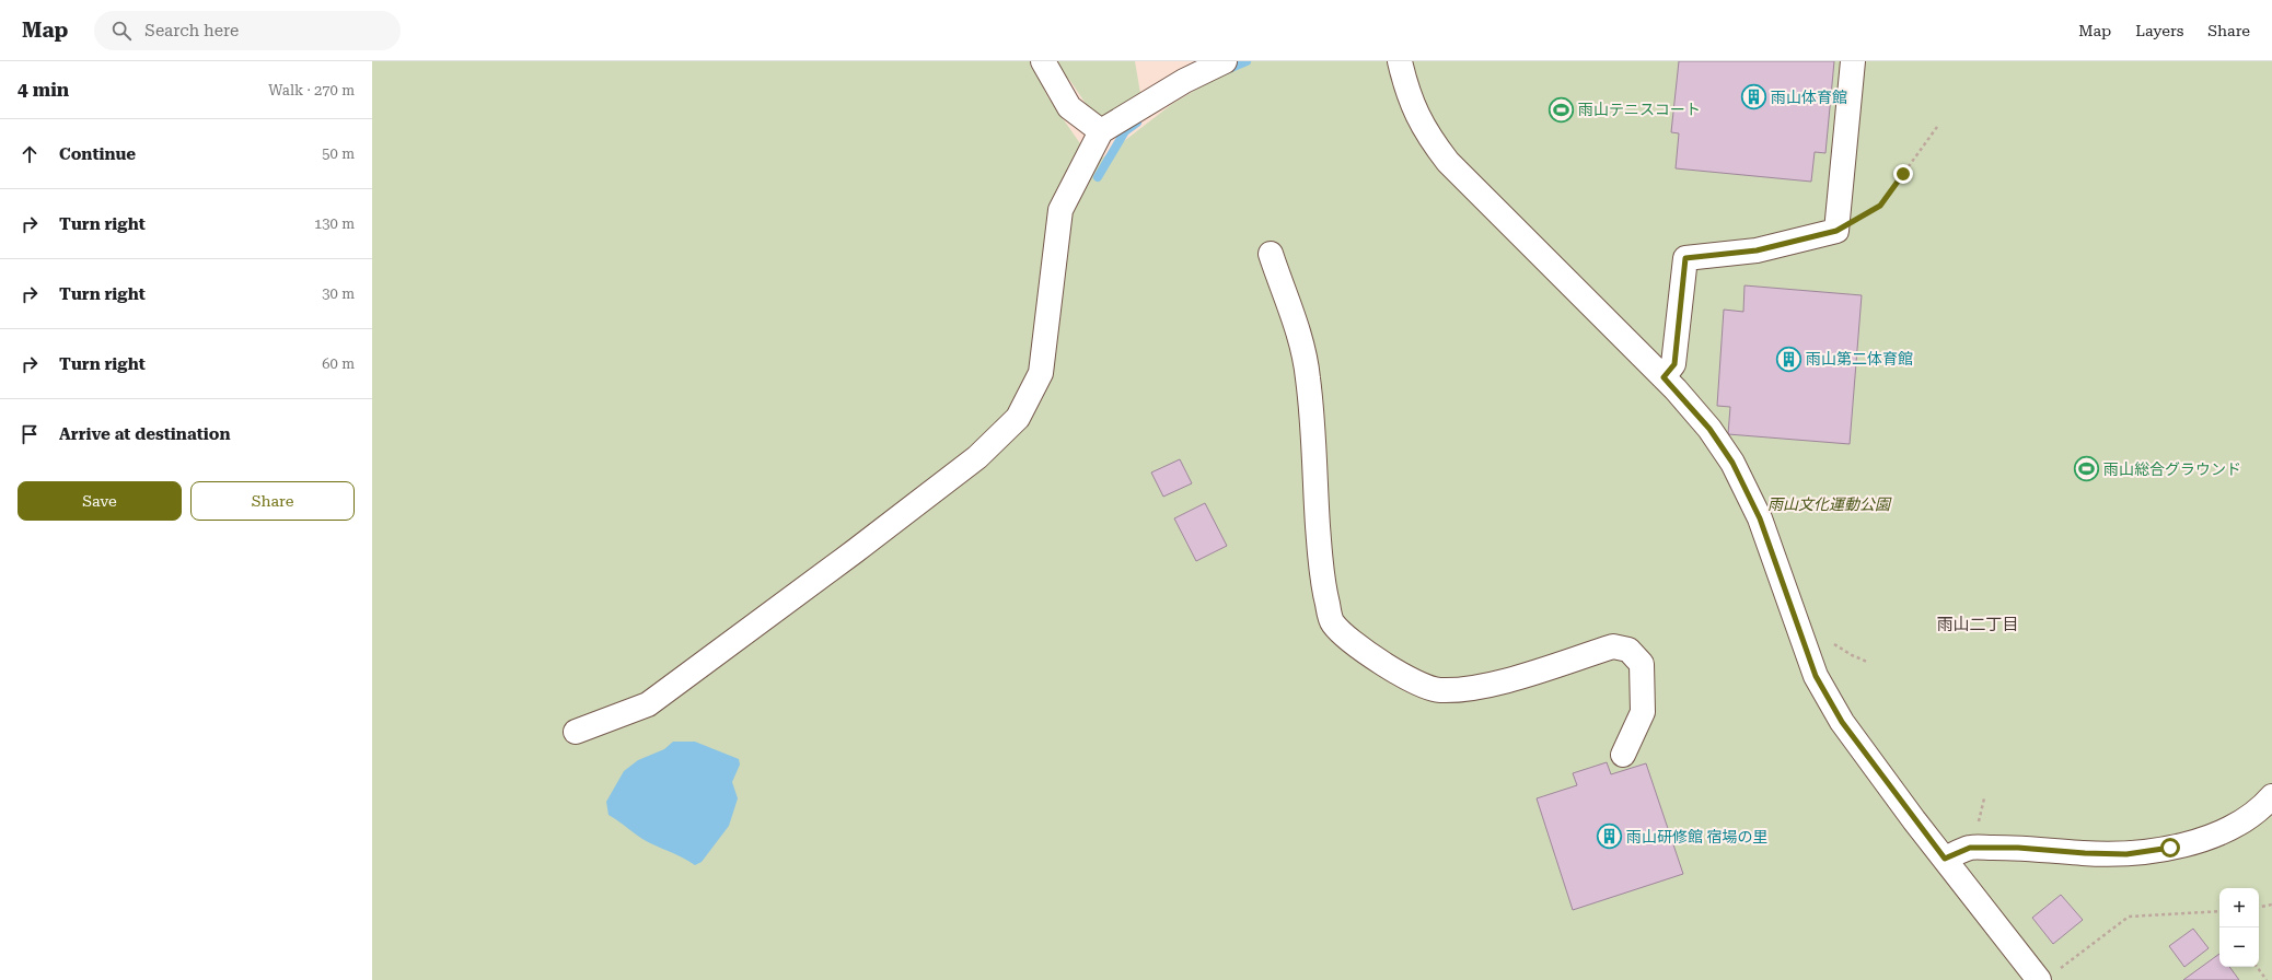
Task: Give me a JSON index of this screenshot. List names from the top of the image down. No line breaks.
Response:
{"districts":["雨山二丁目"],"parks":["雨山文化運動公園"],"places":{"building":["雨山体育館","雨山第二体育館","雨山研修館 宿場の里"],"sports":["雨山テニスコート","雨山総合グラウンド"]},"page":{"header":"Map","search":"Search here","nav":["Map","Layers","Share"],"heading":["4 min","Walk · 270 m"],"list":[["Continue","50 m"],["Turn right","130 m"],["Turn right","30 m"],["Turn right","60 m"],"Arrive at destination"],"buttons":["Save","Share"],"map_buttons":["+","−"]}}
